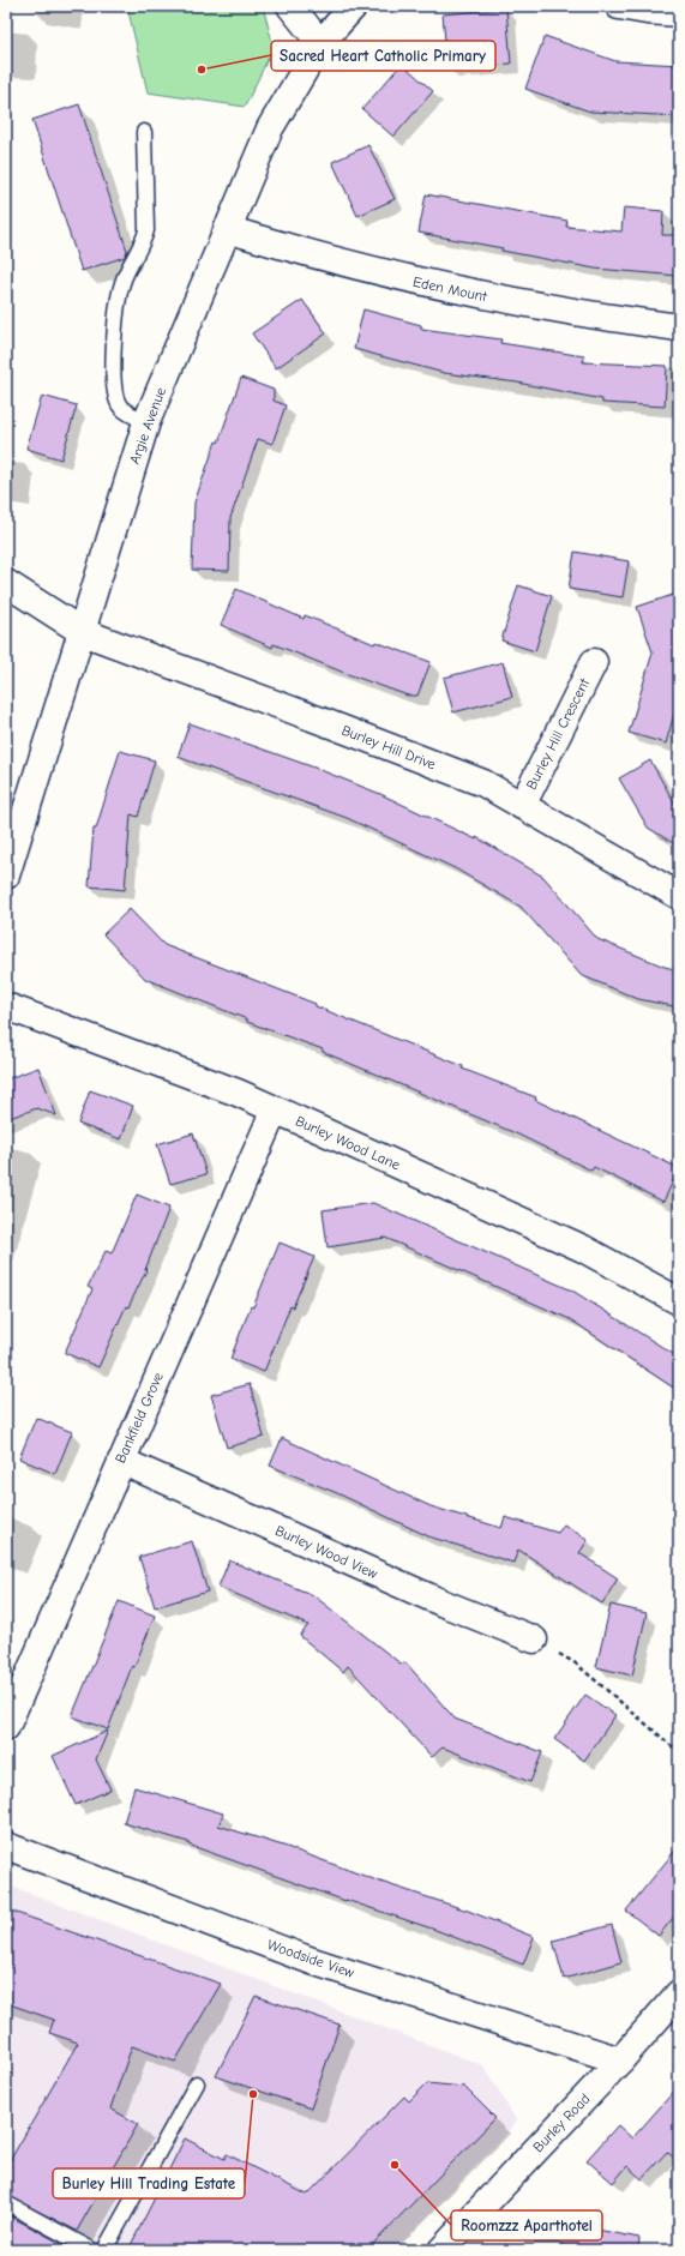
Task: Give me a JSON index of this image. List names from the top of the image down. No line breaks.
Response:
{"streets":{"street":["Eden Mount","Argie Avenue","Burley Hill Crescent","Burley Hill Drive","Burley Wood Lane","Bankfield Grove","Burley Wood View","Woodside View","Burley Road"]},"crossings":[["Eden Mount","Argie Avenue"],["Argie Avenue","Burley Hill Drive"],["Burley Hill Crescent","Burley Hill Drive"],["Burley Wood Lane","Bankfield Grove"],["Bankfield Grove","Burley Wood View"],["Woodside View","Burley Road"]],"places":["Sacred Heart Catholic Primary","Burley Hill Trading Estate","Roomzzz Aparthotel"]}
